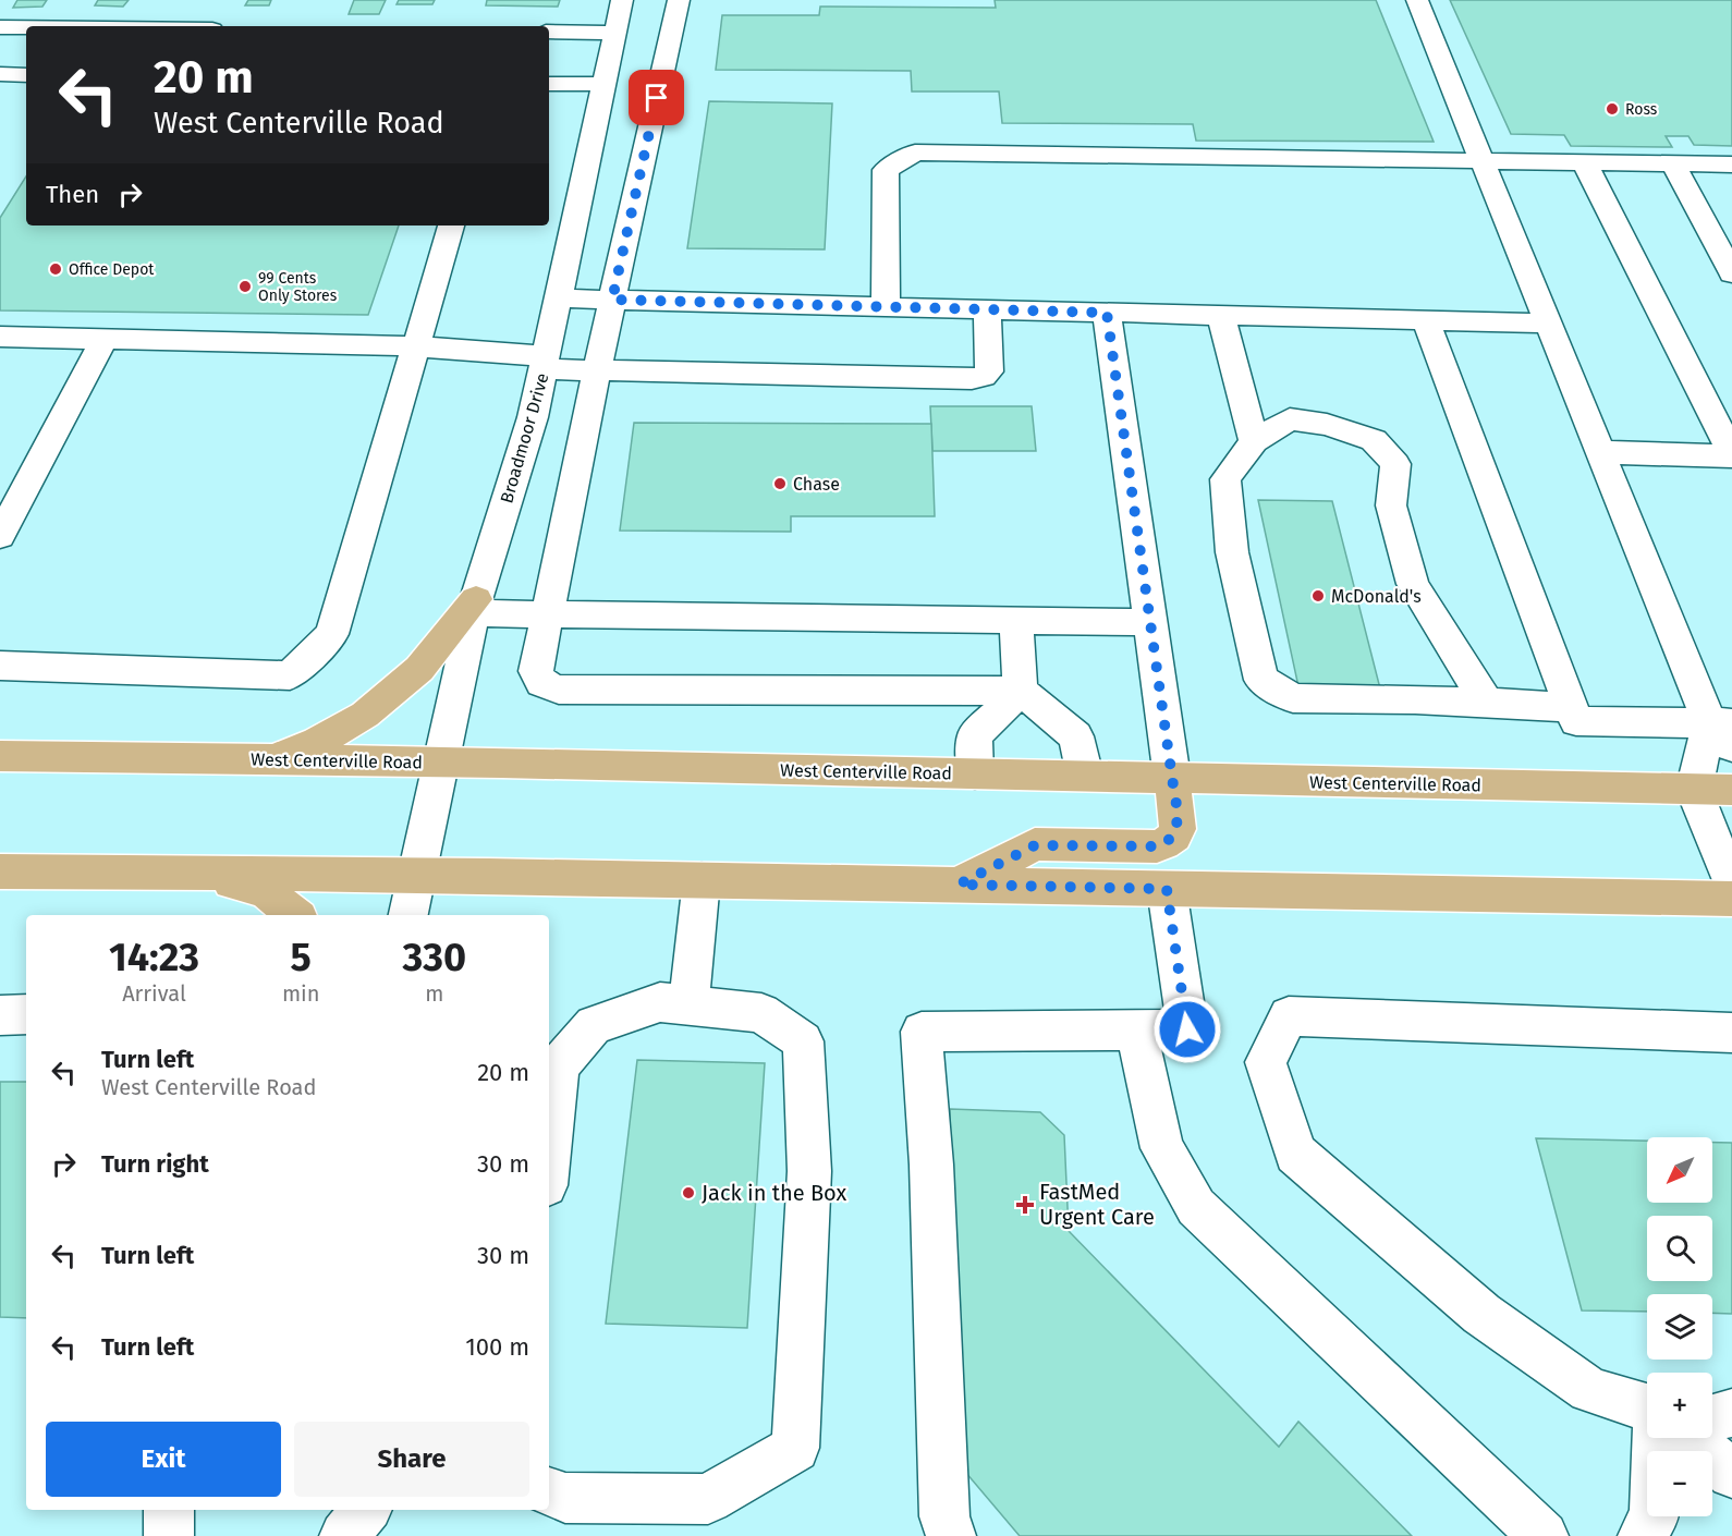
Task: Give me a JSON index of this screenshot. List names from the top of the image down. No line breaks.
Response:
{"streets":{"main road":["West Centerville Road"],"street":["Broadmoor Drive"]},"crossings":[["Broadmoor Drive","West Centerville Road"]],"places":{"other":["Ross","Office Depot","99 Cents Only Stores","Chase","McDonald's","Jack in the Box"],"health":["FastMed Urgent Care"]},"north":"bottom left","page":{"turn":["20 m","West Centerville Road"],"then":"Then","eta":["14:23","Arrival","5","min","330","m"],"list":[{"name":"Turn left","note":"West Centerville Road","value":"20 m"},{"name":"Turn right","value":"30 m"},{"name":"Turn left","value":"30 m"},{"name":"Turn left","value":"100 m"}],"map_buttons":["+","−"],"buttons":["Exit","Share"]}}
